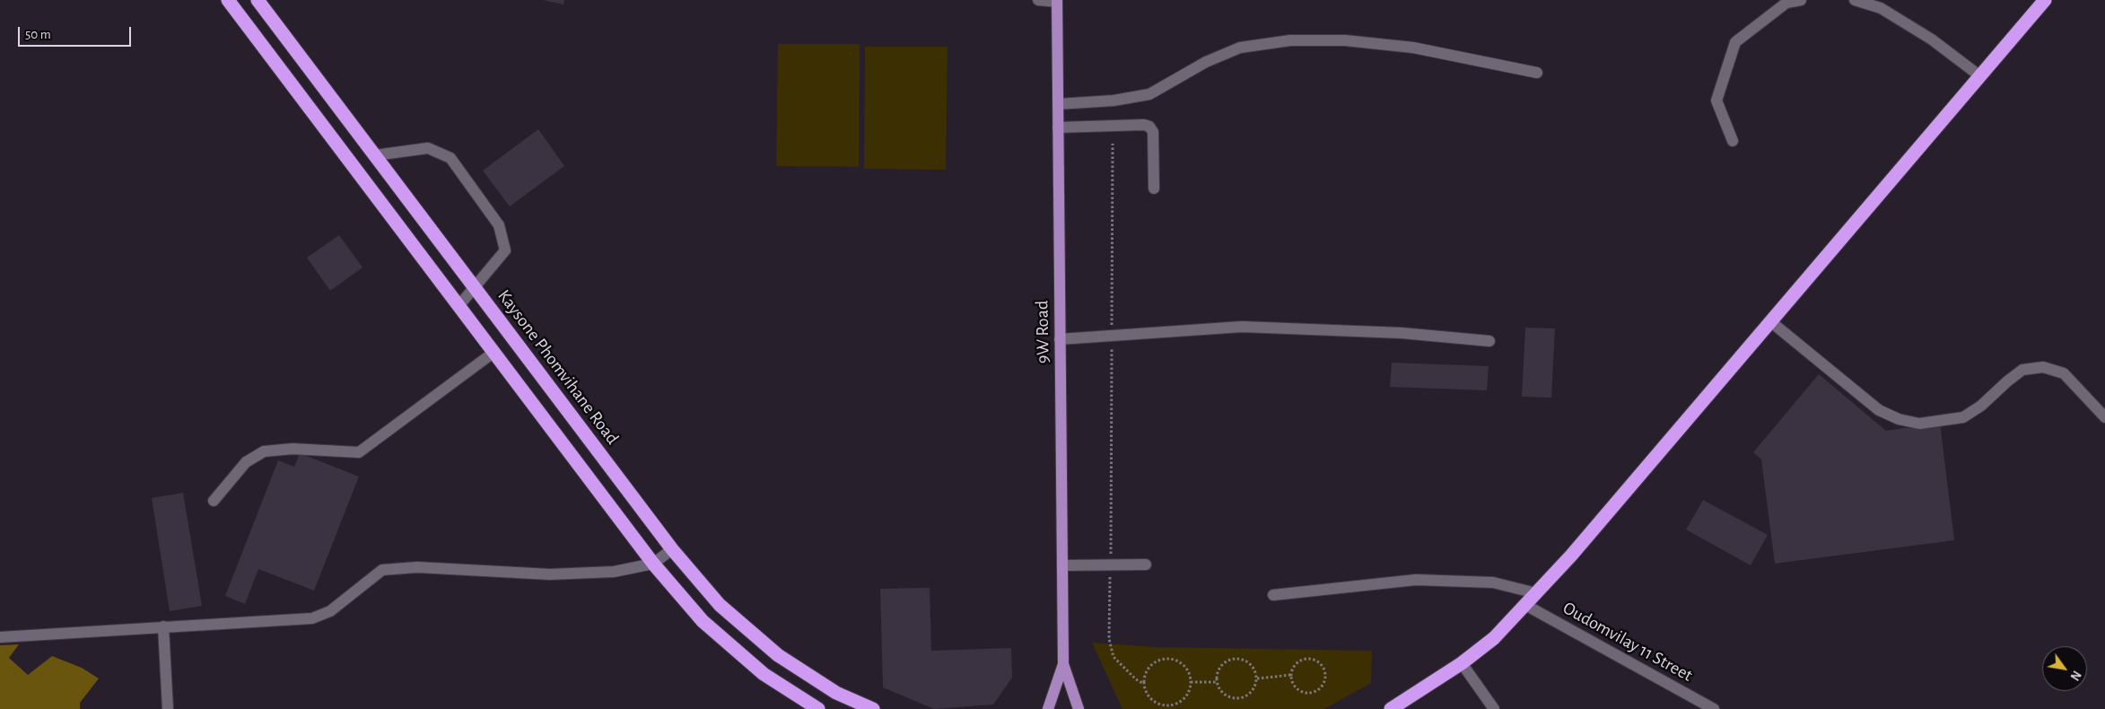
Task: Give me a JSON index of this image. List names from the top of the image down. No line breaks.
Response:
{"streets":{"highway":["Kaysone Phomvihane Road"],"main road":["9W Road"],"street":["Oudomvilay 11 Street"]},"scale_bar":"50 m","north":"bottom right"}
